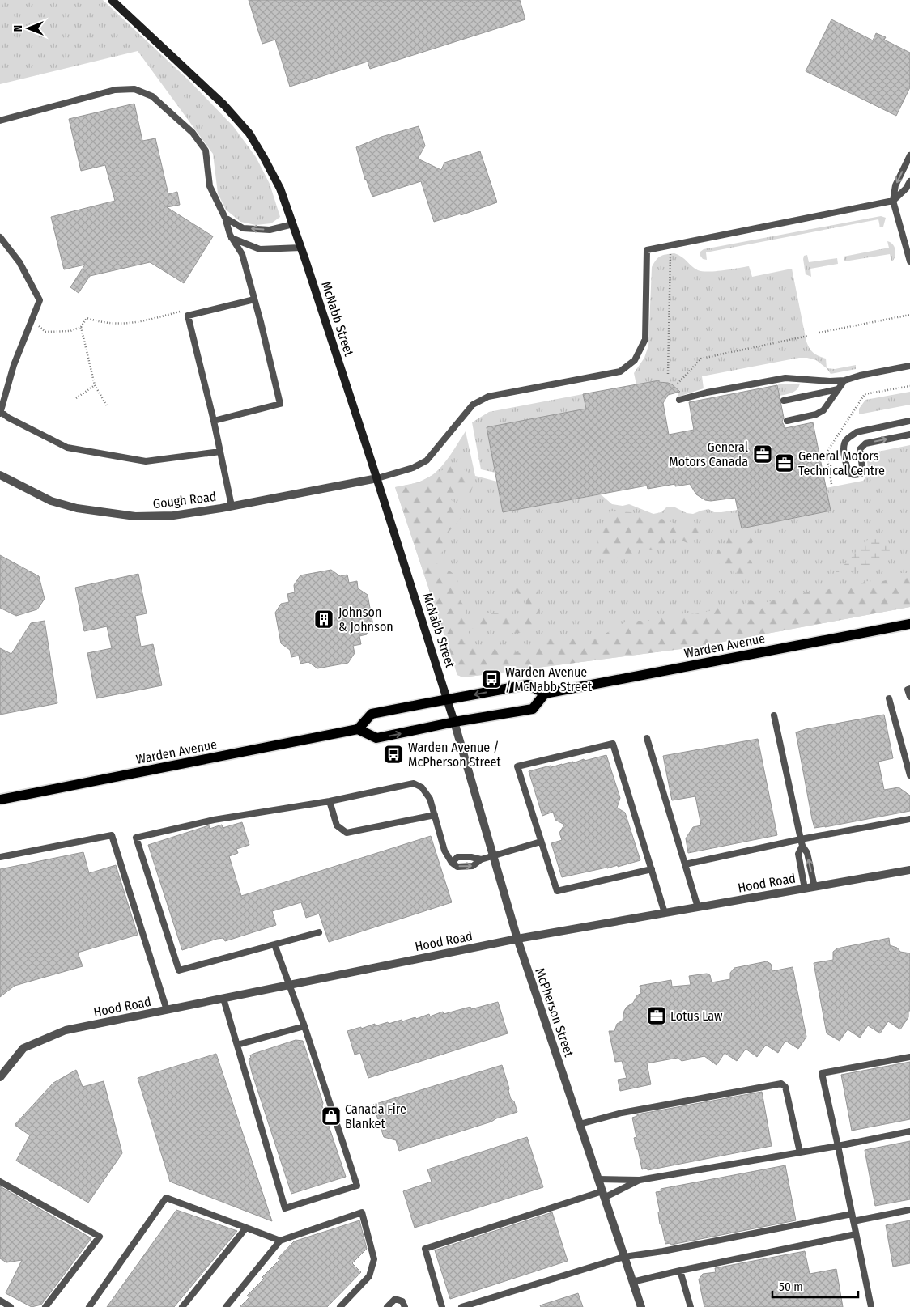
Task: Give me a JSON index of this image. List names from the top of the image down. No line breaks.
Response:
{"streets":{"main road":["Warden Avenue"],"street":["McNabb Street","Gough Road","Hood Road","McPherson Street"]},"crossings":[["McNabb Street","Gough Road"],["McNabb Street","McPherson Street"],["Hood Road","McPherson Street"]],"places":{"office":["General Motors Canada","General Motors Technical Centre","Lotus Law"],"building":["Johnson & Johnson"],"bus stop":["Warden Avenue / McNabb Street","Warden Avenue / McPherson Street"],"shop":["Canada Fire Blanket"]},"scale_bar":"50 m","north":"left"}
